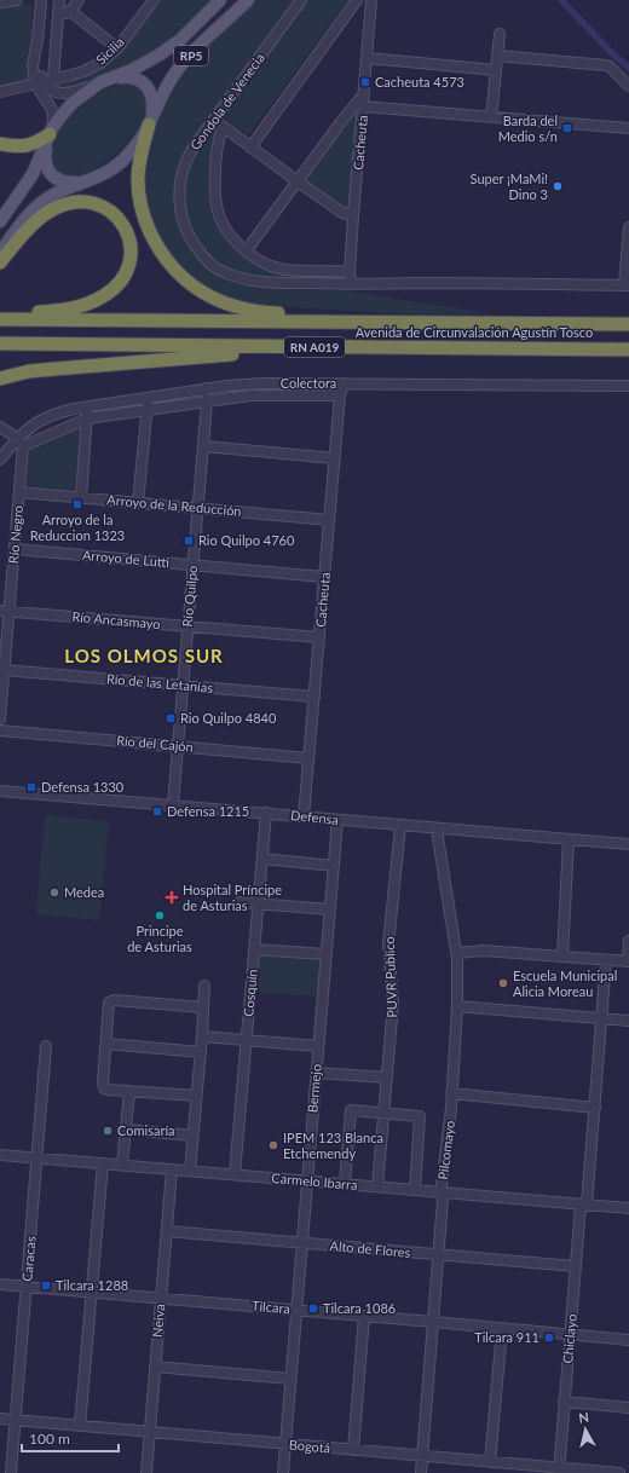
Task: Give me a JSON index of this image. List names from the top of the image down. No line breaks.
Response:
{"streets":{"highway":["Avenida de Circunvalación Agustín Tosco","RN A019"],"main road":["RP5"],"street":["Sicilia","Gondola de Venecia","Cacheuta","Colectora","Arroyo de la Reducción","Río Negro","Arroyo de Lutti","Río Quilpo","Río Ancasmayo","Río de las Letanías","Río del Cajón","Defensa","PUVR Publico","Cosquín","Bermejo","Pilcomayo","Carmelo Ibarra","Alto de Flores","Caracas","Tilcara","Neiva","Chiclayo","Bogotá"]},"crossings":[["Gondola de Venecia","Cacheuta"],["Cacheuta","Colectora"],["Cacheuta","Arroyo de la Reducción"],["Cacheuta","Arroyo de Lutti"],["Cacheuta","Río Ancasmayo"],["Cacheuta","Río de las Letanías"],["Cacheuta","Río del Cajón"],["Cacheuta","Defensa"],["Colectora","Río Negro"],["Colectora","Río Quilpo"],["Arroyo de la Reducción","Río Negro"],["Arroyo de la Reducción","Río Quilpo"],["Río Negro","Arroyo de Lutti"],["Río Negro","Río Ancasmayo"],["Río Negro","Río de las Letanías"],["Arroyo de Lutti","Río Quilpo"],["Río Quilpo","Río Ancasmayo"],["Río Quilpo","Río de las Letanías"],["Río Quilpo","Río del Cajón"],["Río Quilpo","Defensa"],["Defensa","PUVR Publico"],["Defensa","Cosquín"],["Defensa","Bermejo"],["Defensa","Pilcomayo"],["PUVR Publico","Carmelo Ibarra"],["Cosquín","Carmelo Ibarra"],["Bermejo","Carmelo Ibarra"],["Bermejo","Alto de Flores"],["Bermejo","Tilcara"],["Bermejo","Bogotá"],["Pilcomayo","Carmelo Ibarra"],["Pilcomayo","Alto de Flores"],["Pilcomayo","Tilcara"],["Pilcomayo","Bogotá"],["Carmelo Ibarra","Caracas"],["Carmelo Ibarra","Neiva"],["Carmelo Ibarra","Chiclayo"],["Alto de Flores","Neiva"],["Alto de Flores","Chiclayo"],["Caracas","Tilcara"],["Caracas","Bogotá"],["Tilcara","Neiva"],["Tilcara","Chiclayo"],["Neiva","Bogotá"],["Chiclayo","Bogotá"]],"districts":["LOS OLMOS SUR"],"places":{"transit":["Cacheuta 4573","Barda del Medio s/n","Arroyo de la Reduccion 1323","Rio Quilpo 4760","Rio Quilpo 4840","Defensa 1330","Defensa 1215","Tilcara 1288","Tilcara 1086","Tilcara 911"],"other":["Super ¡MaMi! Dino 3","Medea","Principe de Asturias","Escuela Municipal Alicia Moreau","Comisaría","IPEM 123 Blanca Etchemendy"],"health":["Hospital Príncipe de Asturias"]},"scale_bar":"100 m","north":"top"}
